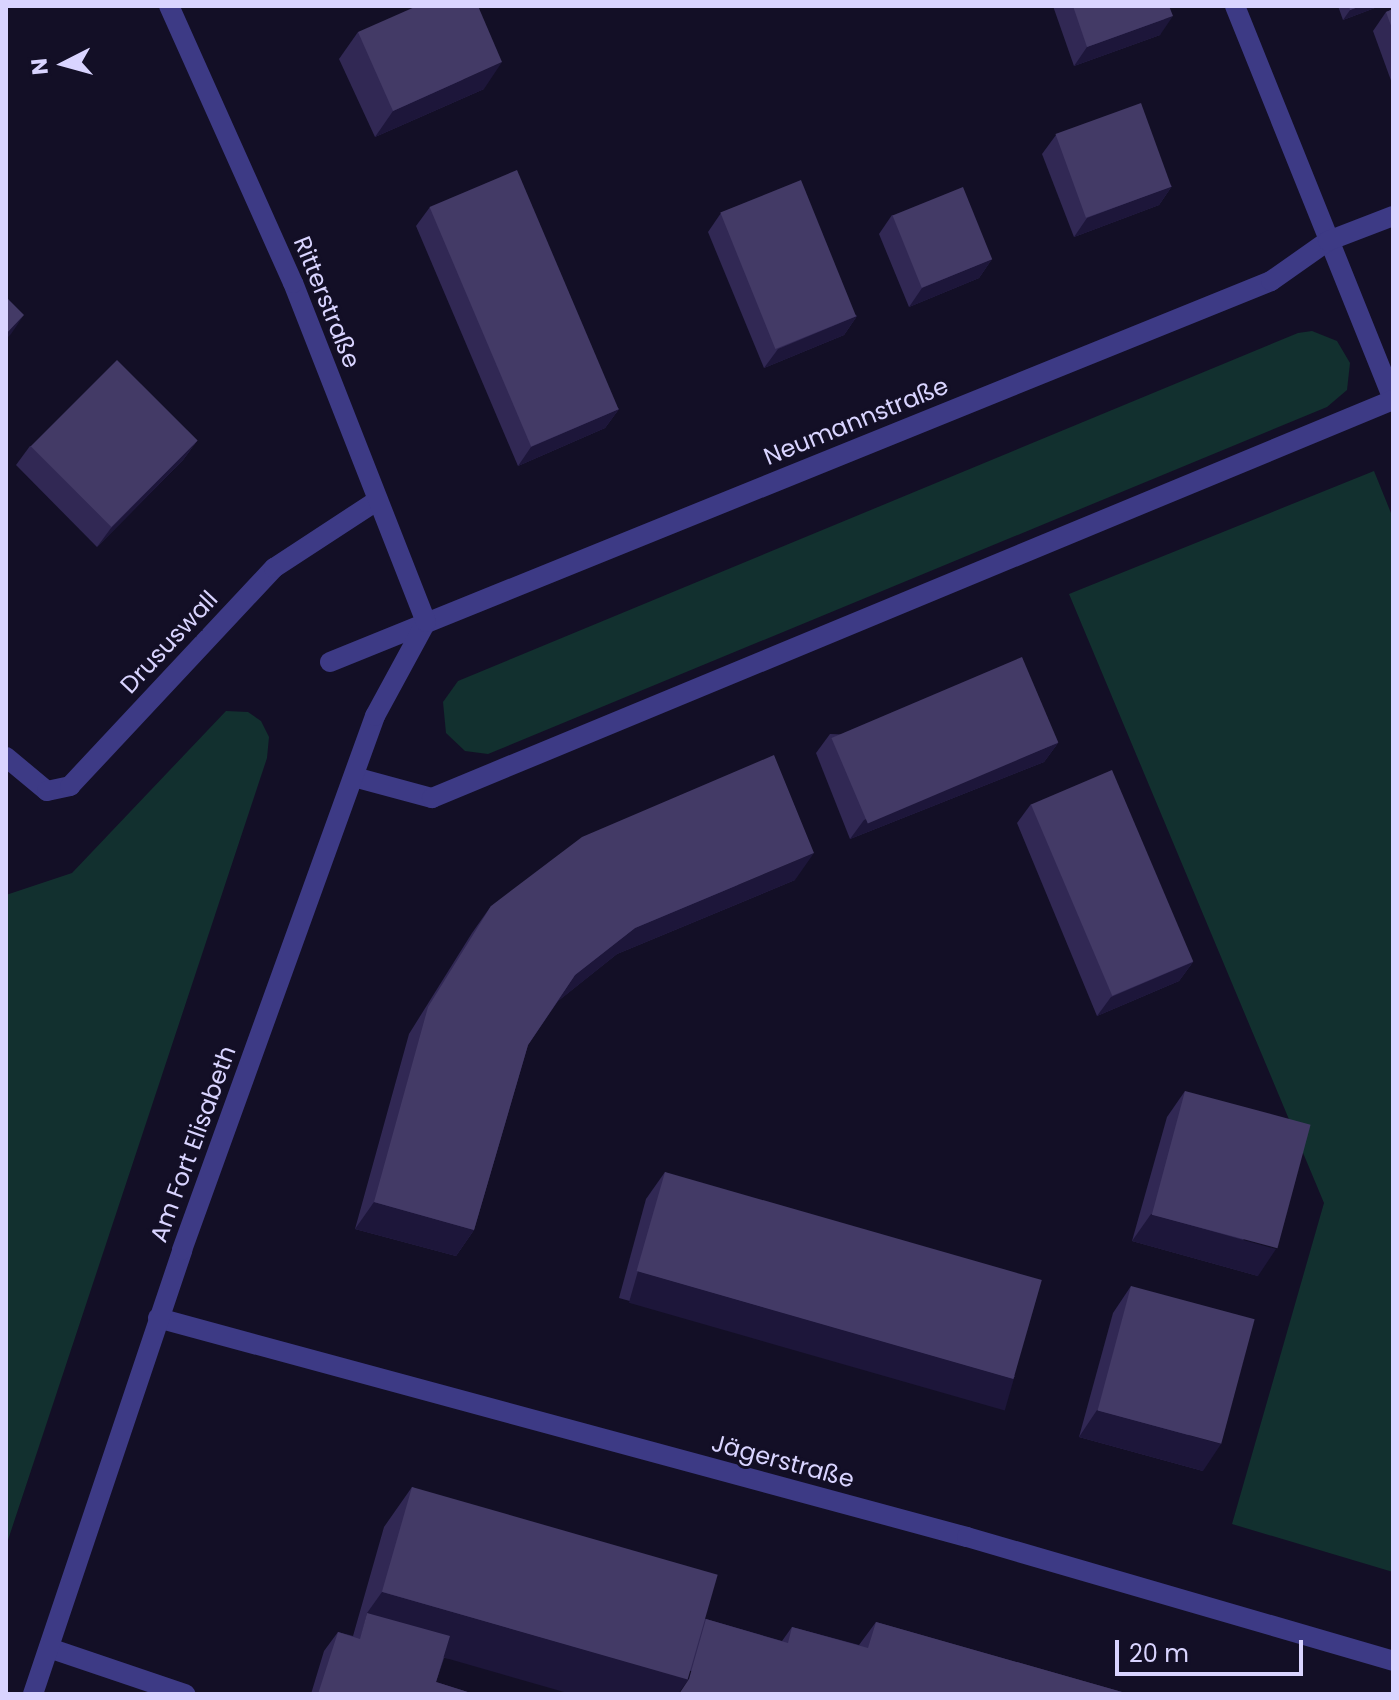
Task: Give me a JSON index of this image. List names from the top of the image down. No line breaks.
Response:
{"streets":{"street":["Ritterstraße","Neumannstraße","Drususwall","Am Fort Elisabeth","Jägerstraße"]},"crossings":[["Ritterstraße","Neumannstraße"],["Ritterstraße","Drususwall"],["Ritterstraße","Am Fort Elisabeth"],["Neumannstraße","Am Fort Elisabeth"],["Am Fort Elisabeth","Jägerstraße"]],"scale_bar":"20 m","north":"left"}
